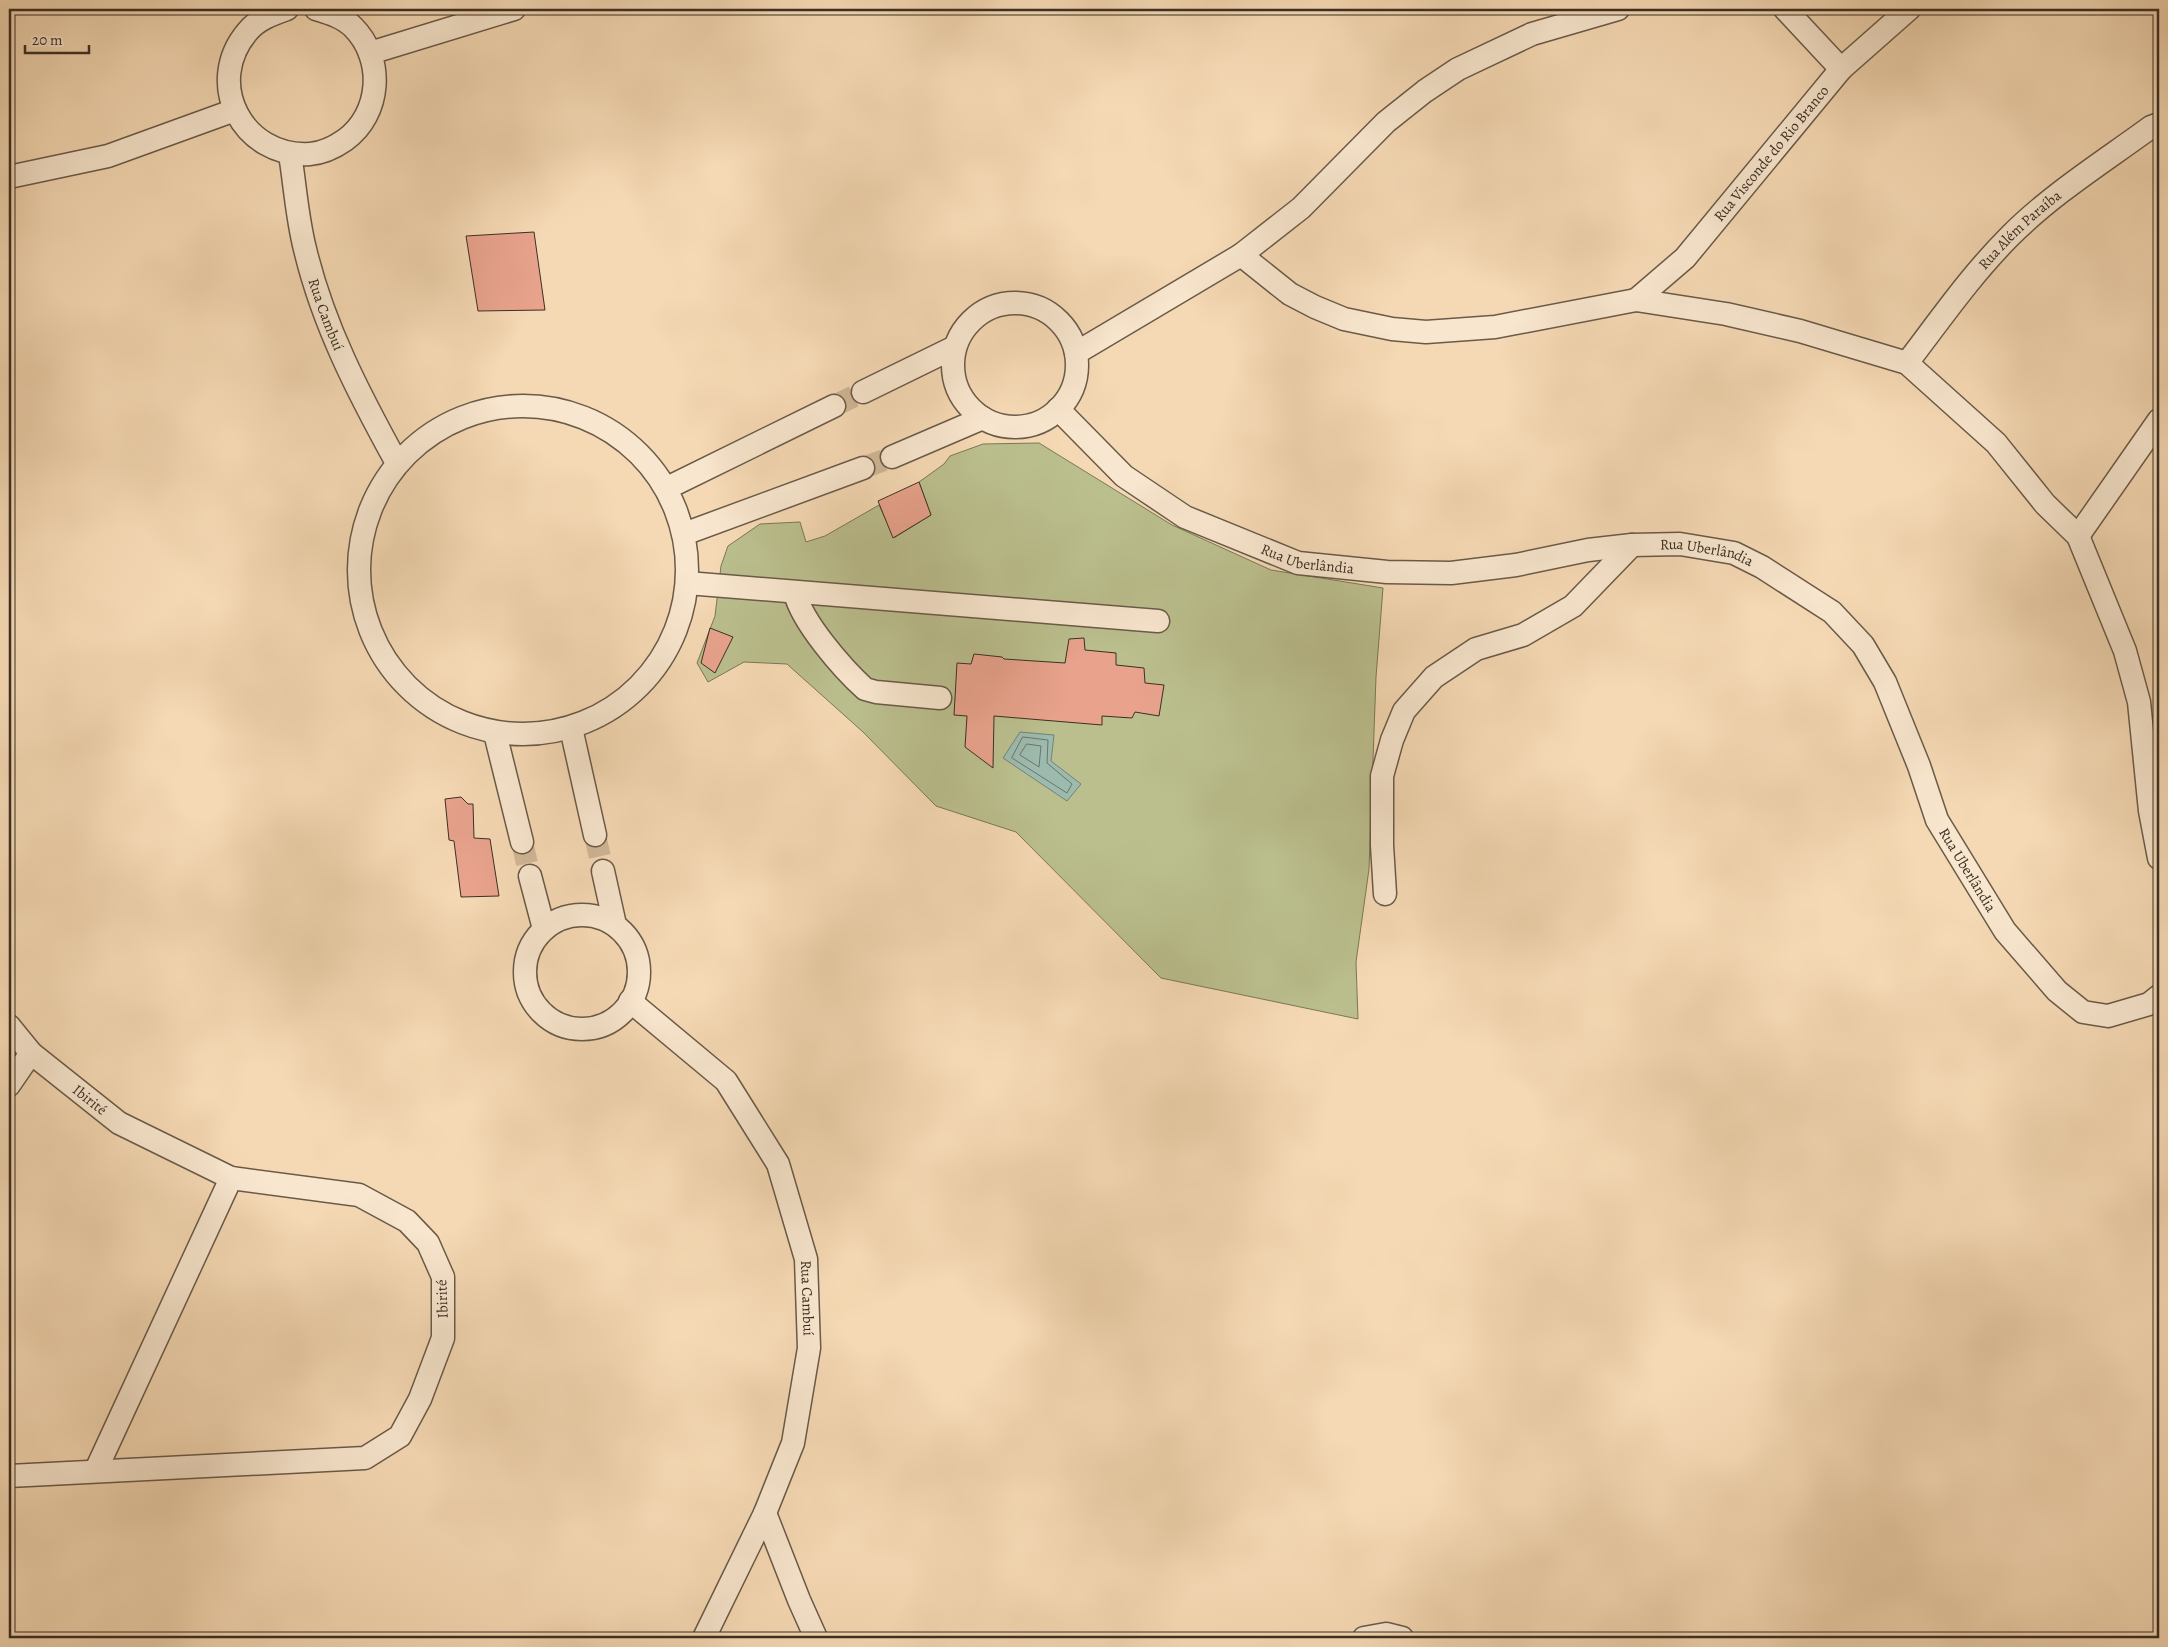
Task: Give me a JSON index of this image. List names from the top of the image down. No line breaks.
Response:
{"streets":{"street":["Rua Visconde do Rio Branco","Rua Além Paraíba","Rua Cambuí","Rua Uberlândia","Ibirité"]},"scale_bar":"20 m"}
